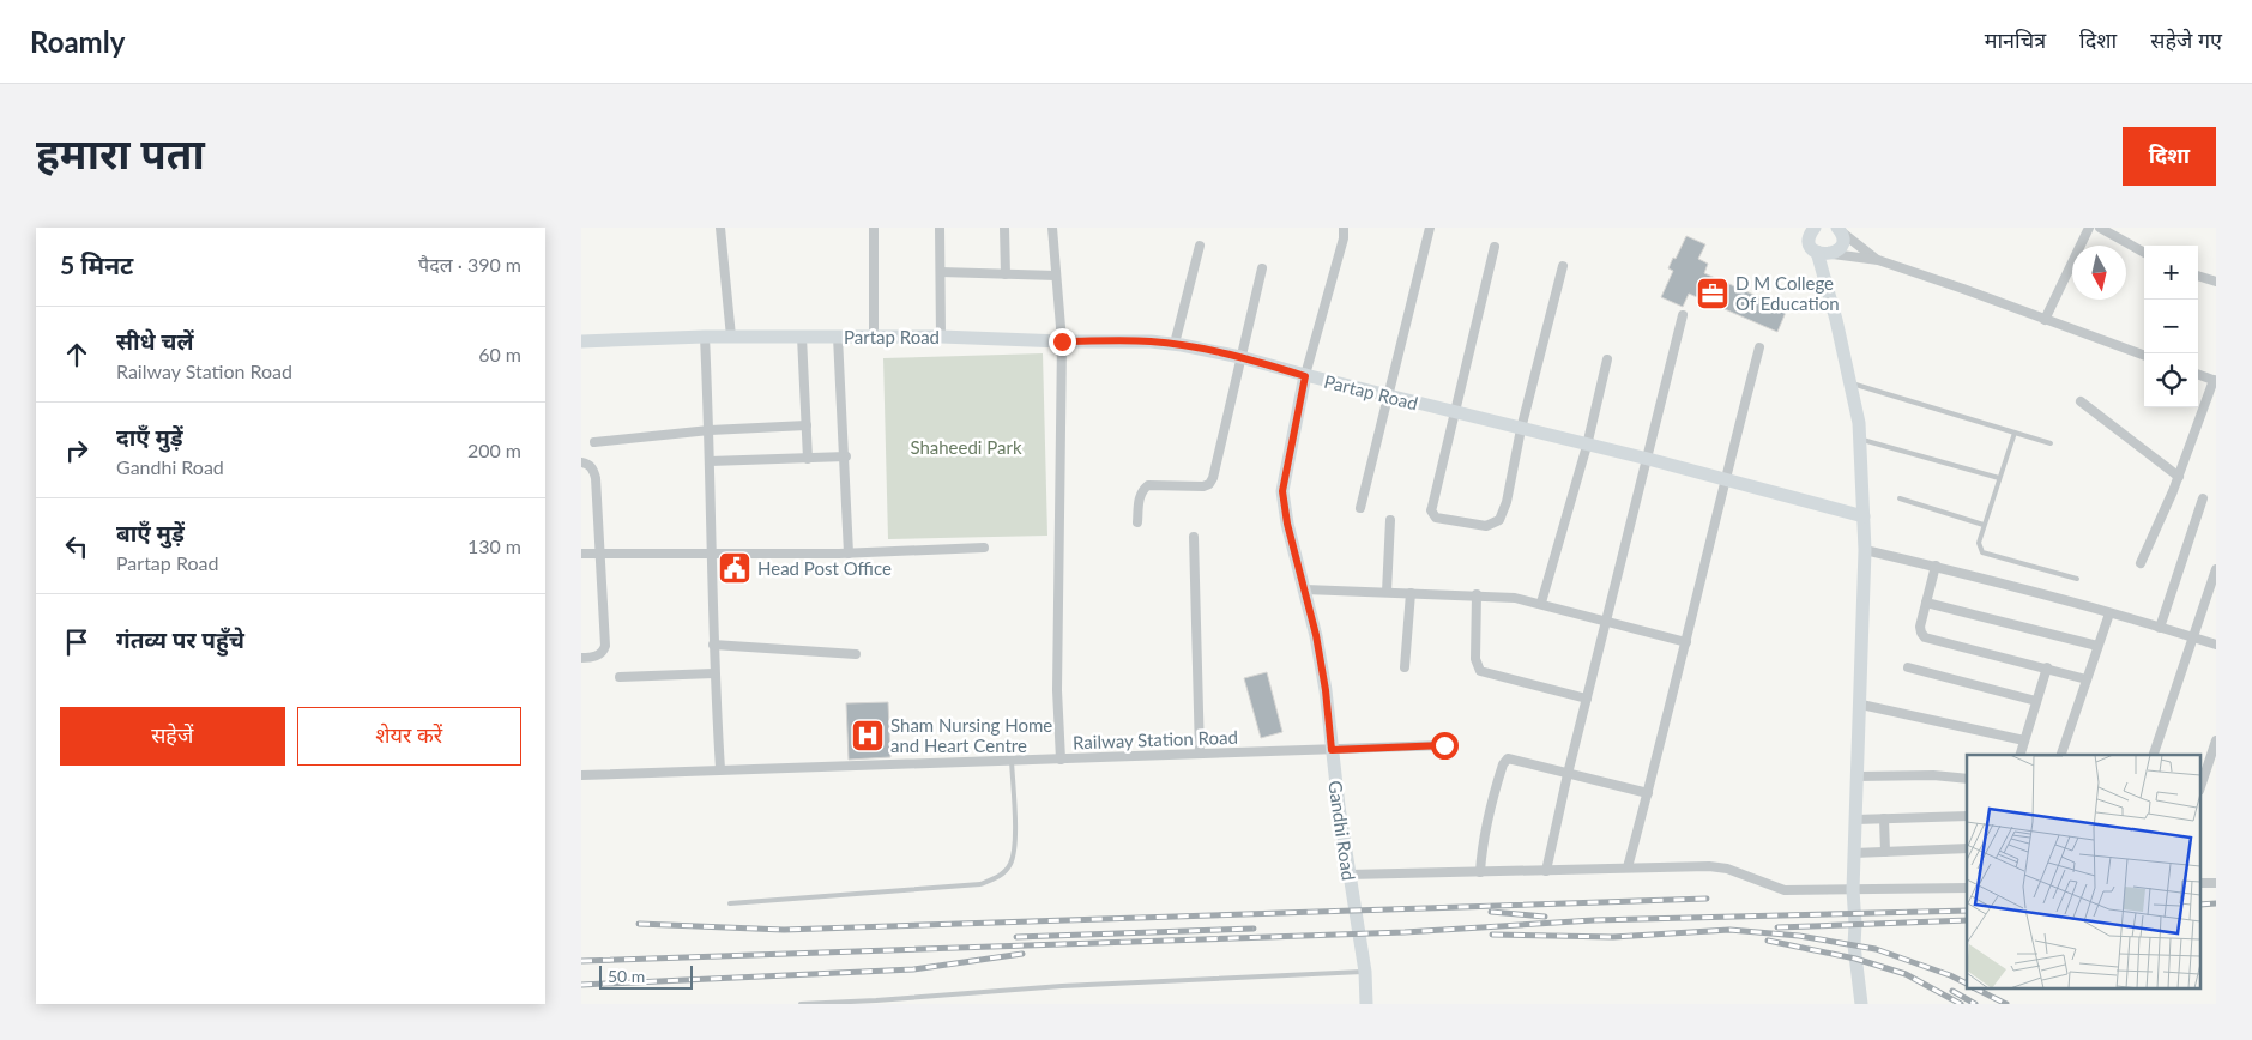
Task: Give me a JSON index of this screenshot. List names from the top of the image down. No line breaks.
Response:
{"streets":{"street":["Partap Road","Railway Station Road","Gandhi Road"]},"crossings":[["Partap Road","Gandhi Road"],["Railway Station Road","Gandhi Road"]],"parks":["Shaheedi Park"],"places":{"office":["D M College Of Education"],"public building":["Head Post Office"],"hospital":["Sham Nursing Home and Heart Centre"]},"scale_bar":"50 m","north":"bottom","page":{"header":"Roamly","nav":["मानचित्र","दिशा","सहेजे गए"],"title":"हमारा पता","buttons":["दिशा",["सहेजें","शेयर करें"]],"heading":["5 मिनट","पैदल · 390 m"],"map_buttons":["+","−"],"list":[["सीधे चलें","Railway Station Road","60 m"],["दाएँ मुड़ें","Gandhi Road","200 m"],["बाएँ मुड़ें","Partap Road","130 m"],"गंतव्य पर पहुँचे"],"scale":"50 m"}}
